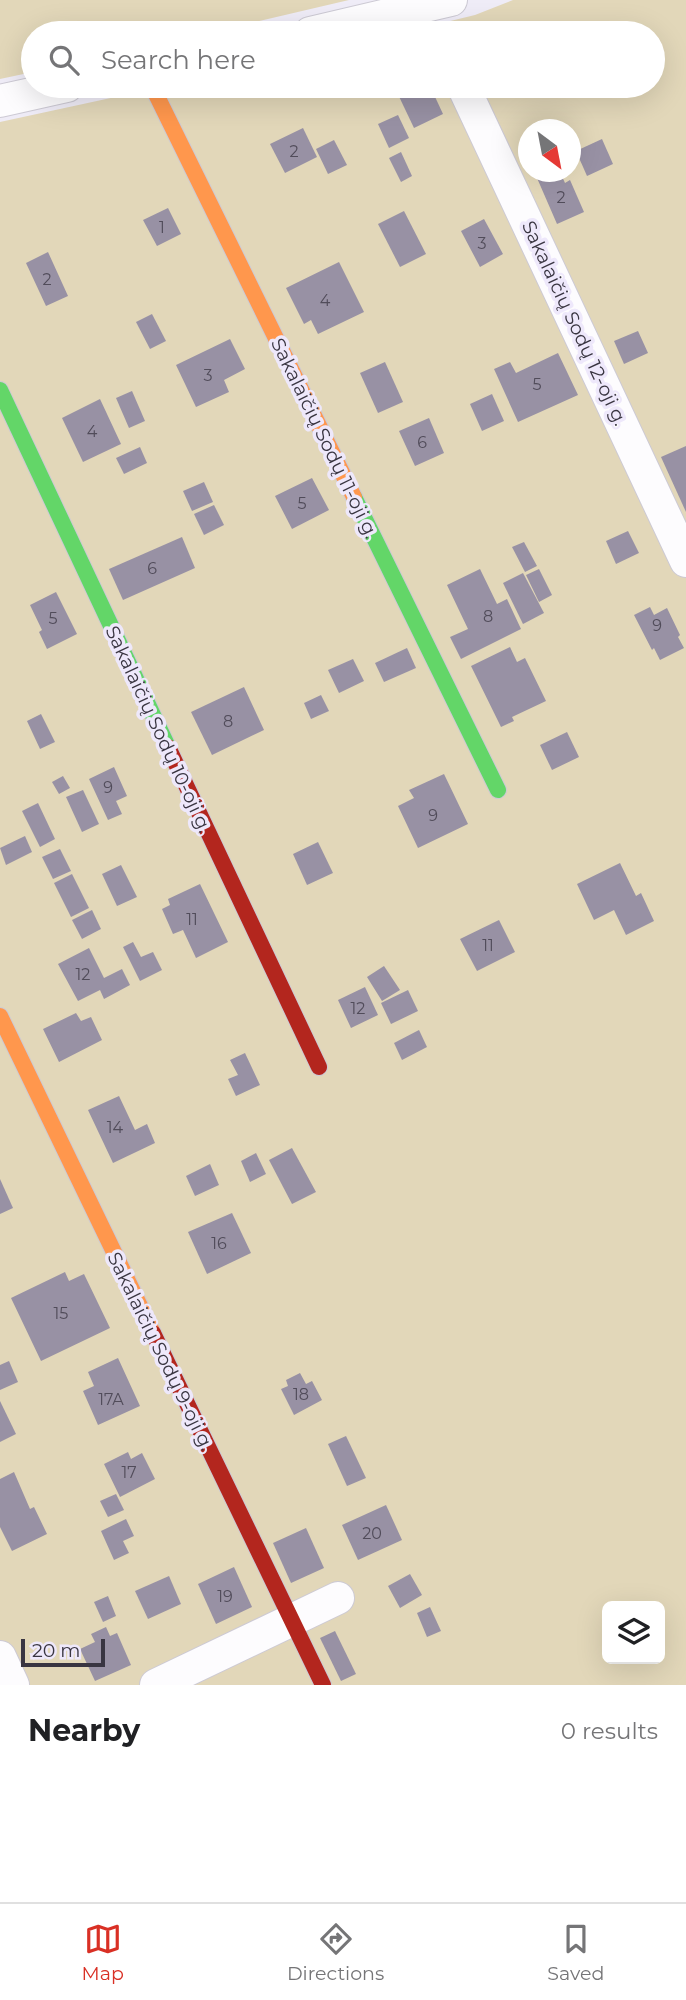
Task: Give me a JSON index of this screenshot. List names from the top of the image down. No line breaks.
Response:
{"streets":{"street":["Sakalaičių Sodų 12-oji g.","Sakalaičių Sodų 11-oji g.","Sakalaičių Sodų 10-oji g.","Sakalaičių Sodų 9-oji g."]},"house_numbers":["2","2","1","3","2","4","3","5","4","6","5","6","8","5","9","8","9","9","11","11","12","12","14","16","15","18","17A","17","20","19"],"scale_bar":"20 m","north":"bottom right","page":{"search":"Search here","scale":"20 m","heading":["Nearby","0 results"],"nav":["Map","Directions","Saved"]}}
